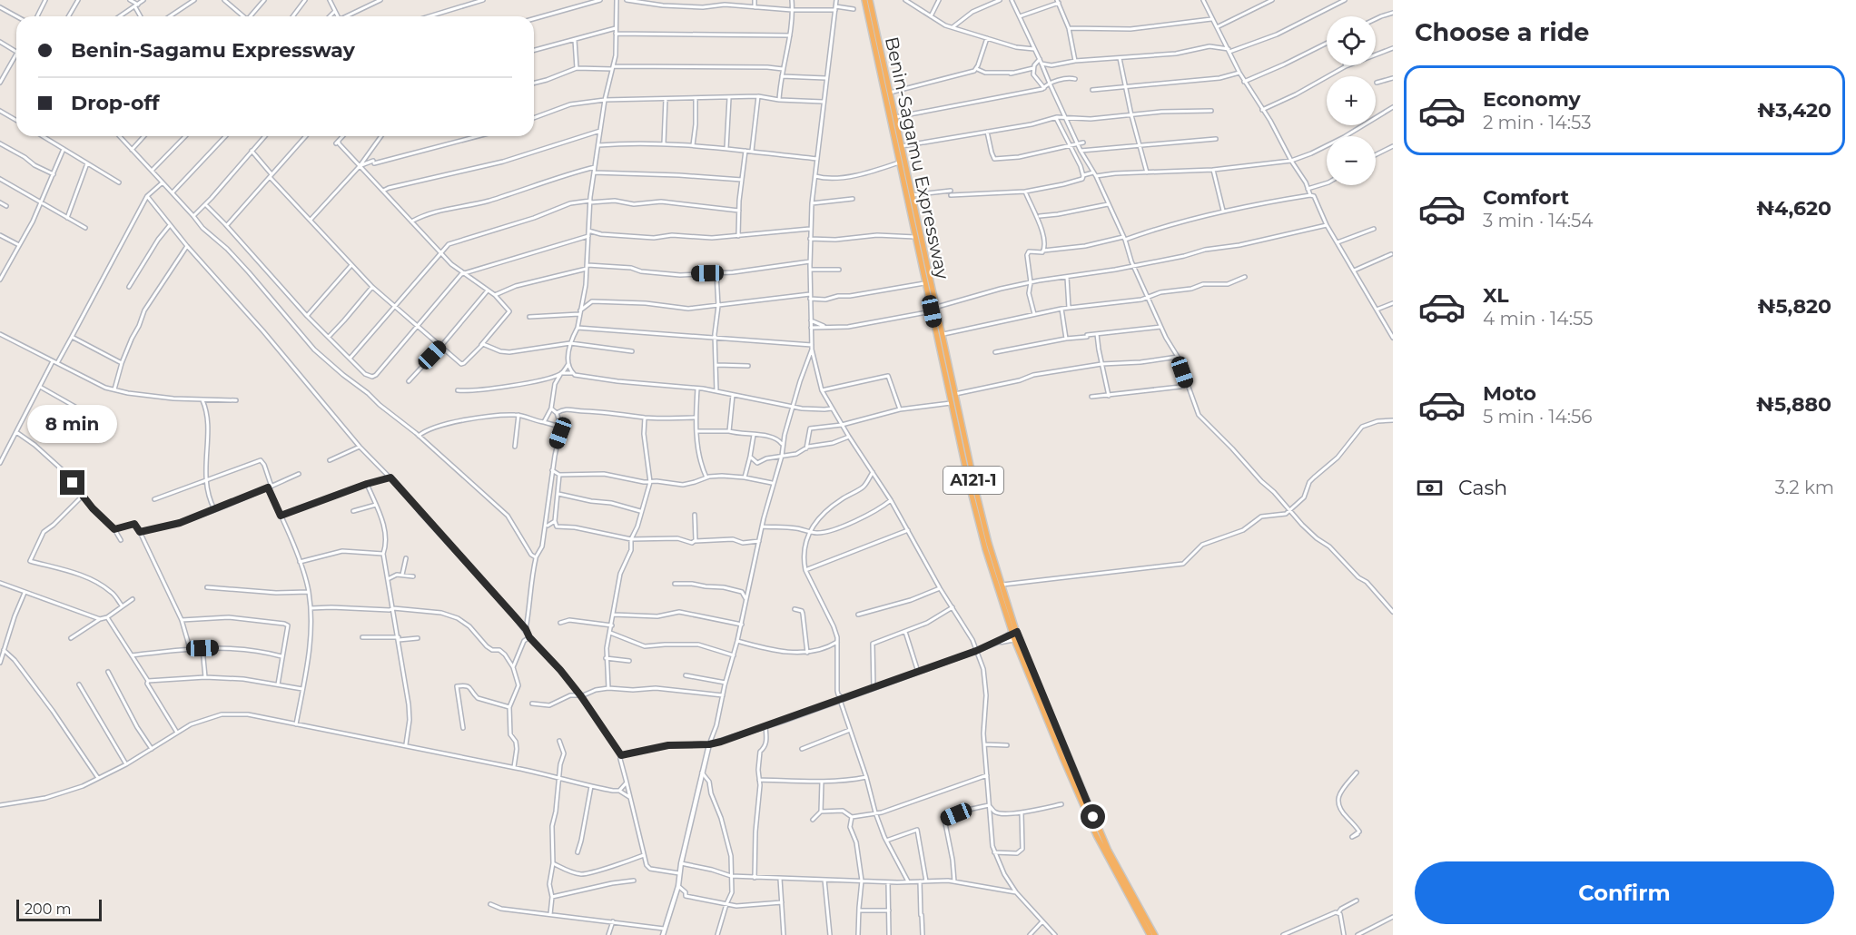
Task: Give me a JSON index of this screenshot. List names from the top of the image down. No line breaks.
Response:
{"streets":{"highway":["Benin-Sagamu Expressway","A121-1"]},"crossings":[["Benin-Sagamu Expressway","A121-1"]],"scale_bar":"200 m","page":{"heading":"Choose a ride","map_buttons":["+","−"],"banner":["Benin-Sagamu Expressway","Drop-off"],"list":[{"name":"Economy","note":"2 min · 14:53","value":"₦3,420"},{"name":"Comfort","note":"3 min · 14:54","value":"₦4,620"},{"name":"XL","note":"4 min · 14:55","value":"₦5,820"},{"name":"Moto","note":"5 min · 14:56","value":"₦5,880"}],"bubble":"8 min","pay":["Cash","3.2 km"],"buttons":"Confirm","scale":"200 m"}}
